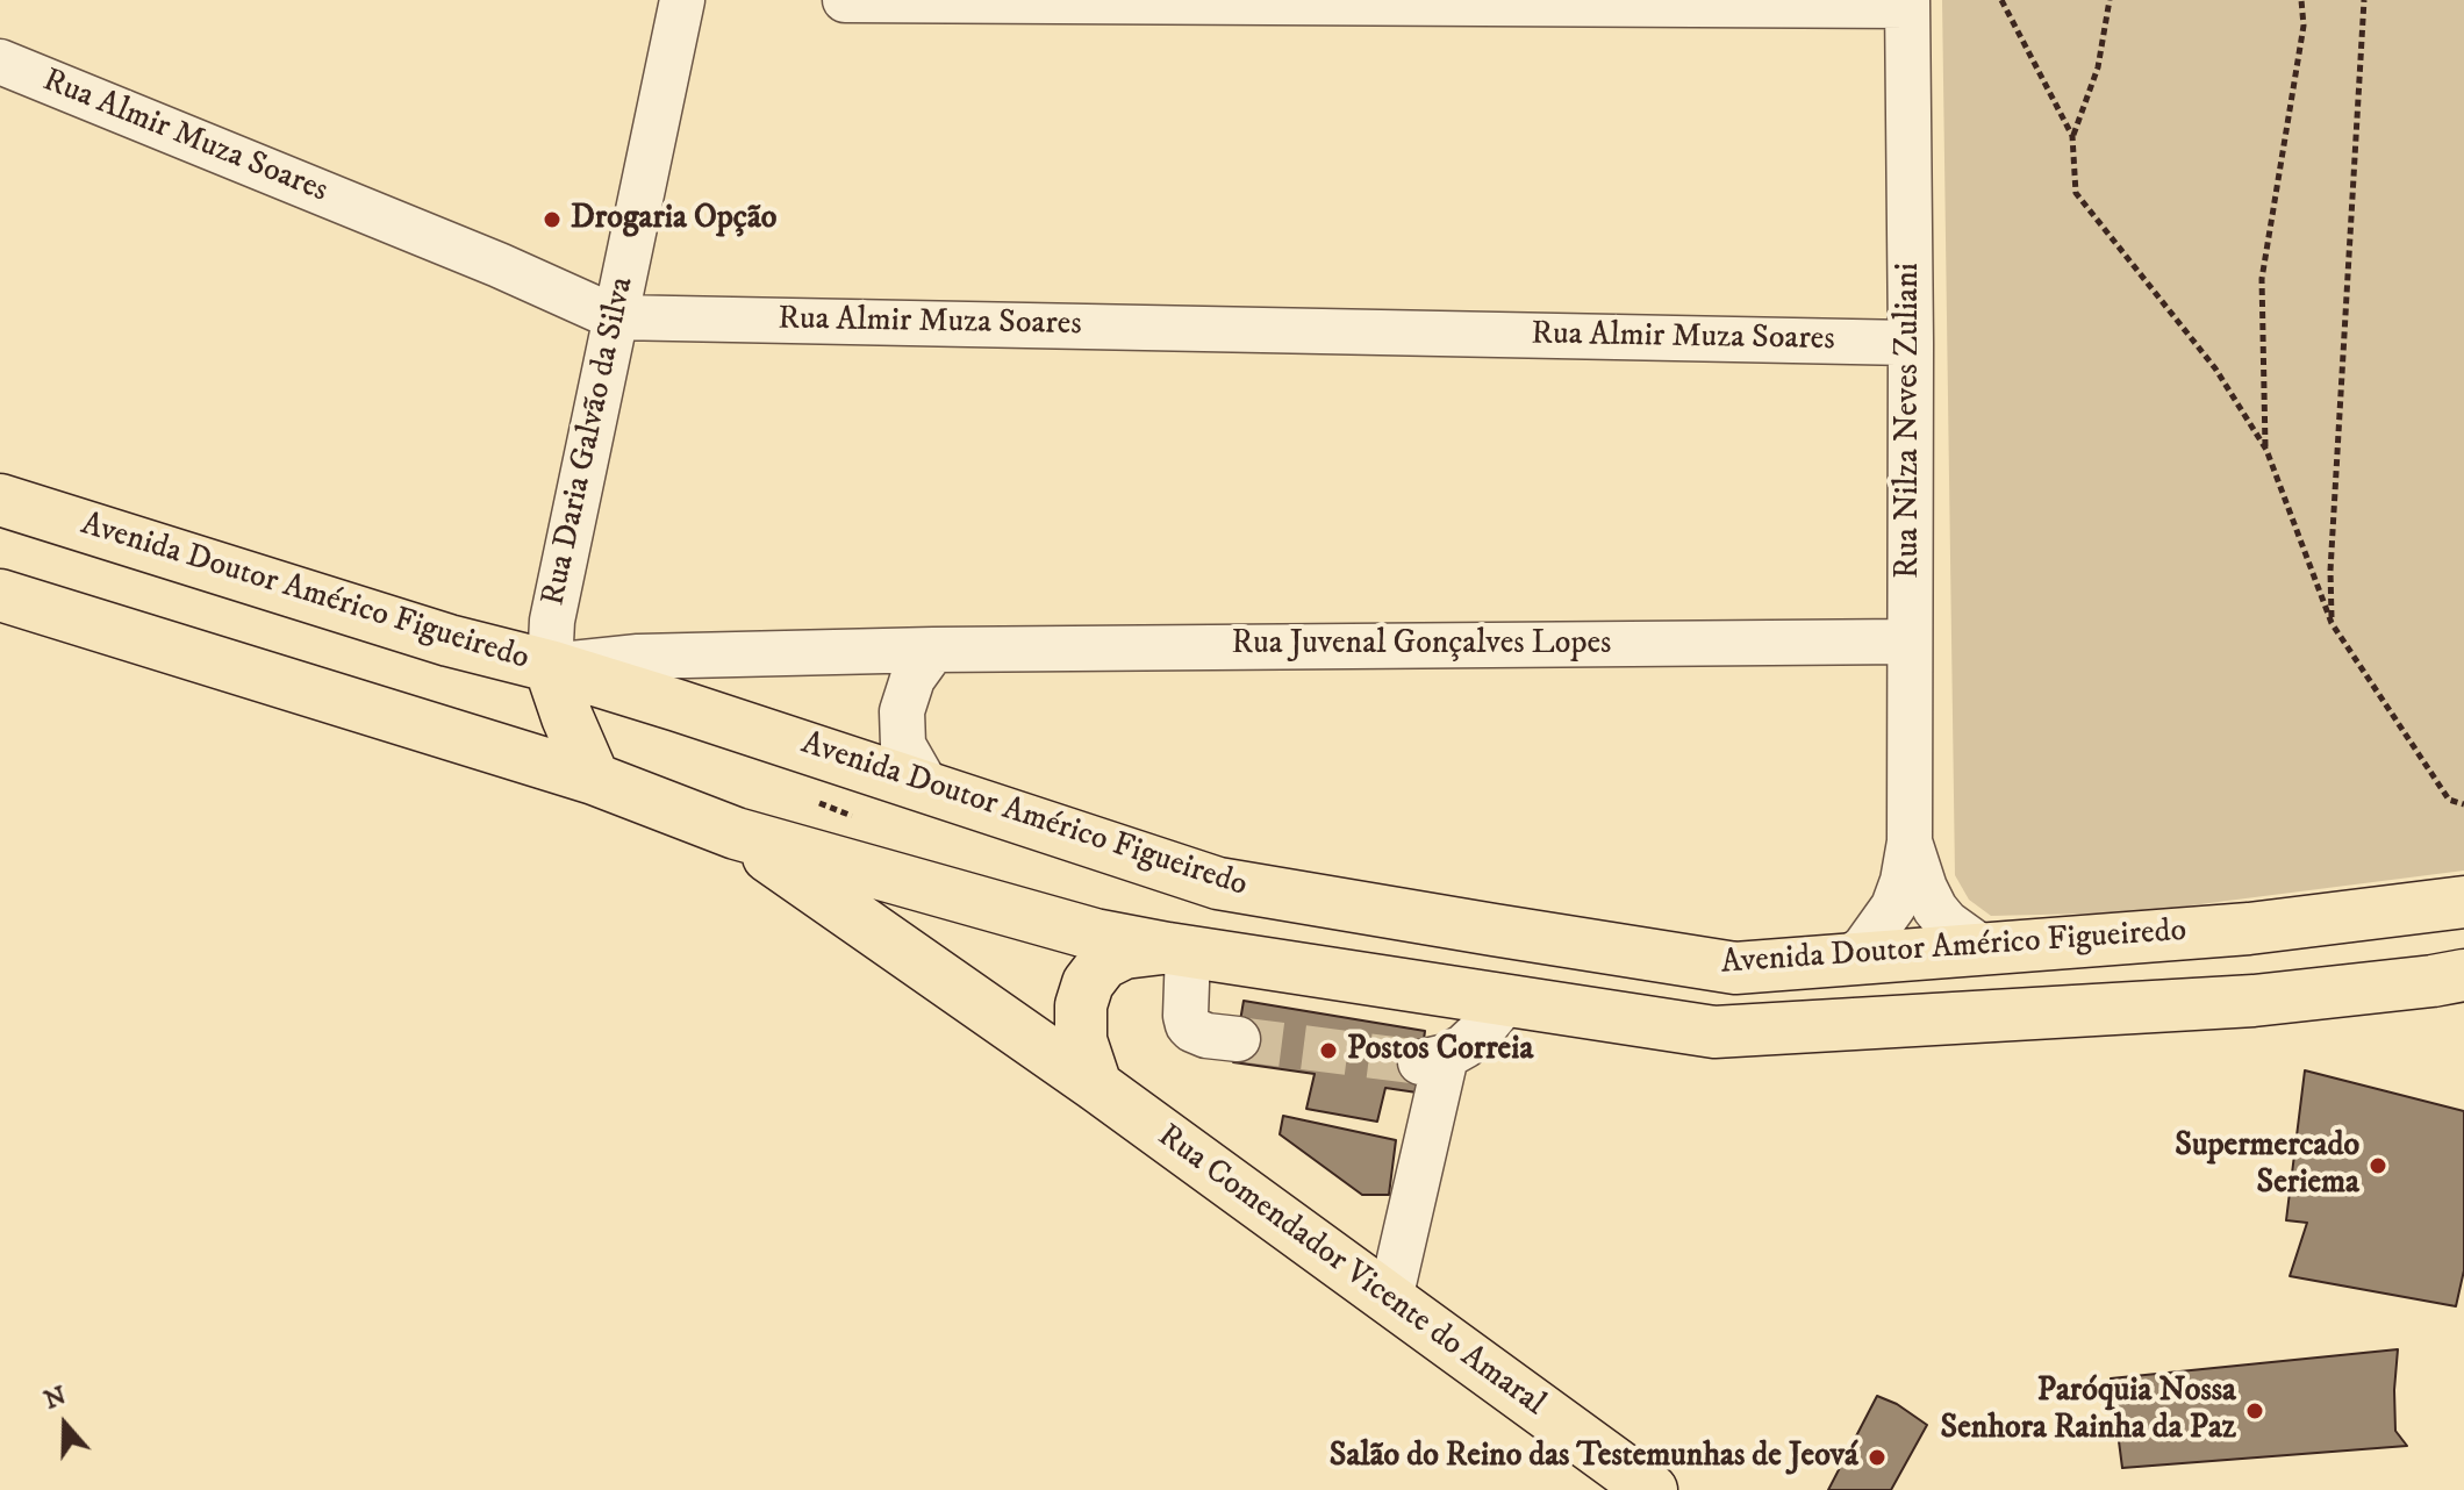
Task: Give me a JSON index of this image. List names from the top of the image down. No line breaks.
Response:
{"streets":{"main road":["Avenida Doutor Américo Figueiredo","Rua Comendador Vicente do Amaral"],"street":["Rua Almir Muza Soares","Rua Nilza Neves Zuliani","Rua Daria Galvão da Silva","Rua Juvenal Gonçalves Lopes"]},"crossings":[["Rua Almir Muza Soares","Rua Nilza Neves Zuliani"],["Rua Almir Muza Soares","Rua Daria Galvão da Silva"],["Rua Nilza Neves Zuliani","Avenida Doutor Américo Figueiredo"],["Rua Nilza Neves Zuliani","Rua Juvenal Gonçalves Lopes"],["Rua Daria Galvão da Silva","Avenida Doutor Américo Figueiredo"],["Rua Daria Galvão da Silva","Rua Juvenal Gonçalves Lopes"],["Avenida Doutor Américo Figueiredo","Rua Juvenal Gonçalves Lopes"],["Avenida Doutor Américo Figueiredo","Rua Comendador Vicente do Amaral"]],"places":["Drogaria Opção","Postos Correia","Supermercado Seriema","Paróquia Nossa Senhora Rainha da Paz","Salão do Reino das Testemunhas de Jeová"],"north":"top"}
